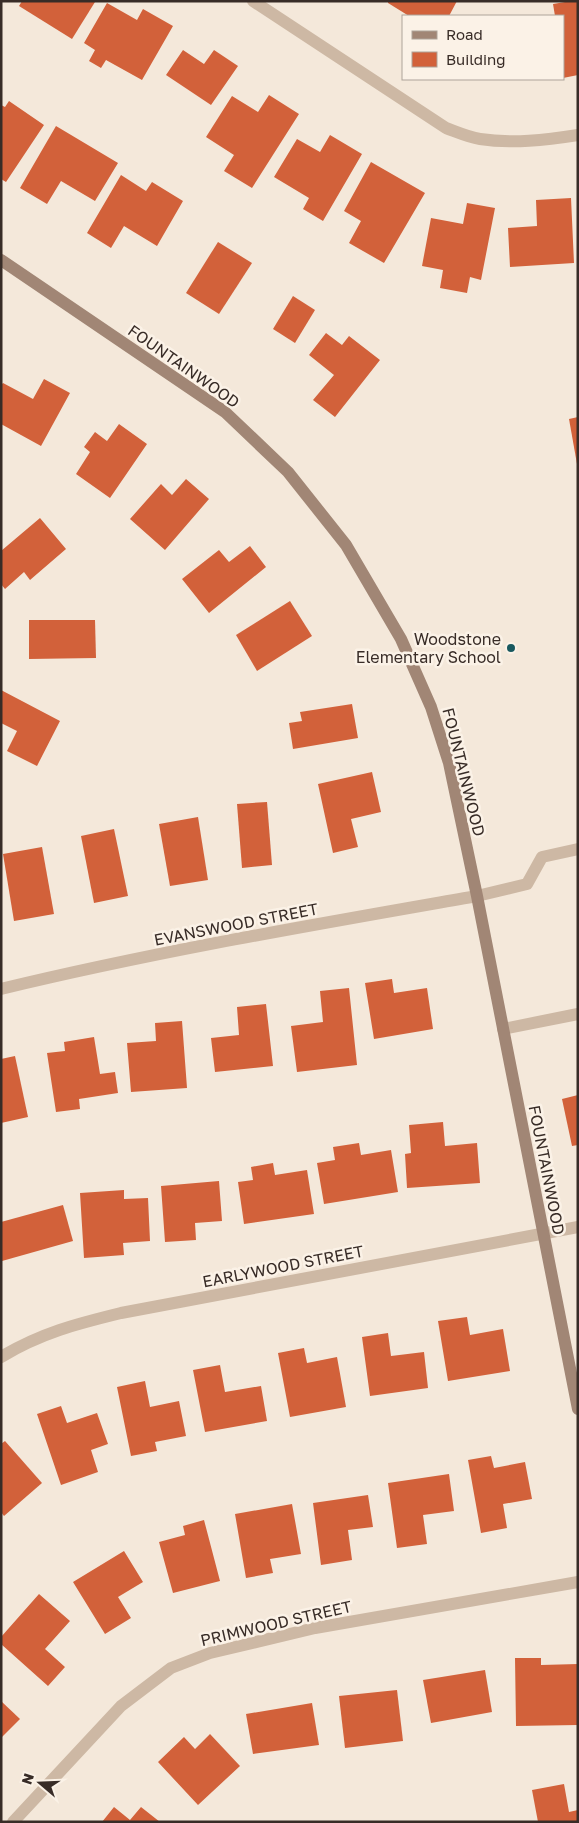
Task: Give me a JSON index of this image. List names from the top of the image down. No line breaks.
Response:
{"streets":{"street":["FOUNTAINWOOD","EVANSWOOD STREET","EARLYWOOD STREET","PRIMWOOD STREET"]},"crossings":[["FOUNTAINWOOD","EVANSWOOD STREET"],["FOUNTAINWOOD","EARLYWOOD STREET"]],"places":["Woodstone Elementary School"],"legend":["Road","Building"],"north":"left"}
